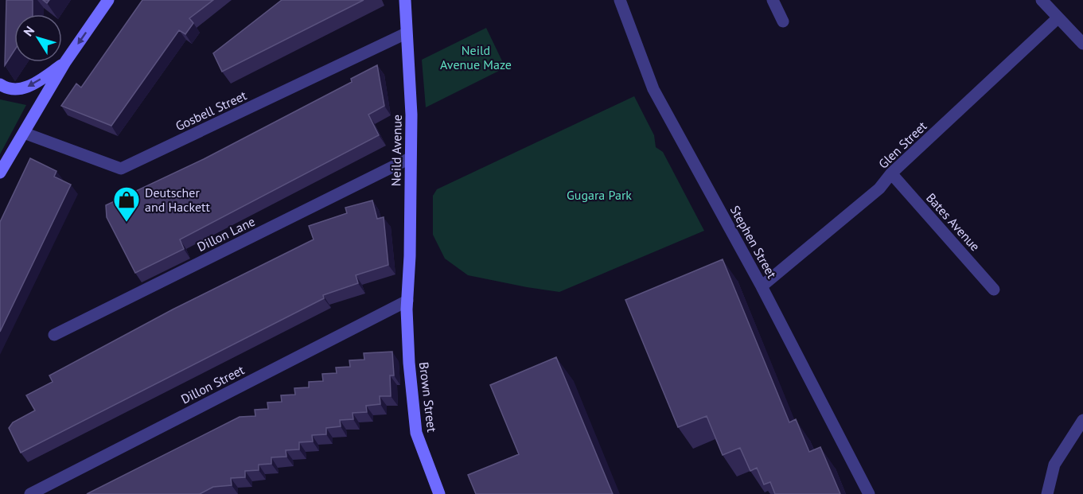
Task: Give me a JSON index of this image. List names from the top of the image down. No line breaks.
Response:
{"streets":{"street":["Gosbell Street","Glen Street","Neild Avenue","Bates Avenue","Dillon Lane","Stephen Street","Dillon Street","Brown Street"]},"crossings":[["Gosbell Street","Neild Avenue"],["Glen Street","Bates Avenue"],["Glen Street","Stephen Street"],["Neild Avenue","Dillon Lane"],["Neild Avenue","Dillon Street"],["Neild Avenue","Brown Street"],["Dillon Street","Brown Street"]],"parks":["Neild Avenue Maze","Gugara Park"],"places":{"shop":["Deutscher and Hackett"]},"north":"top left"}
